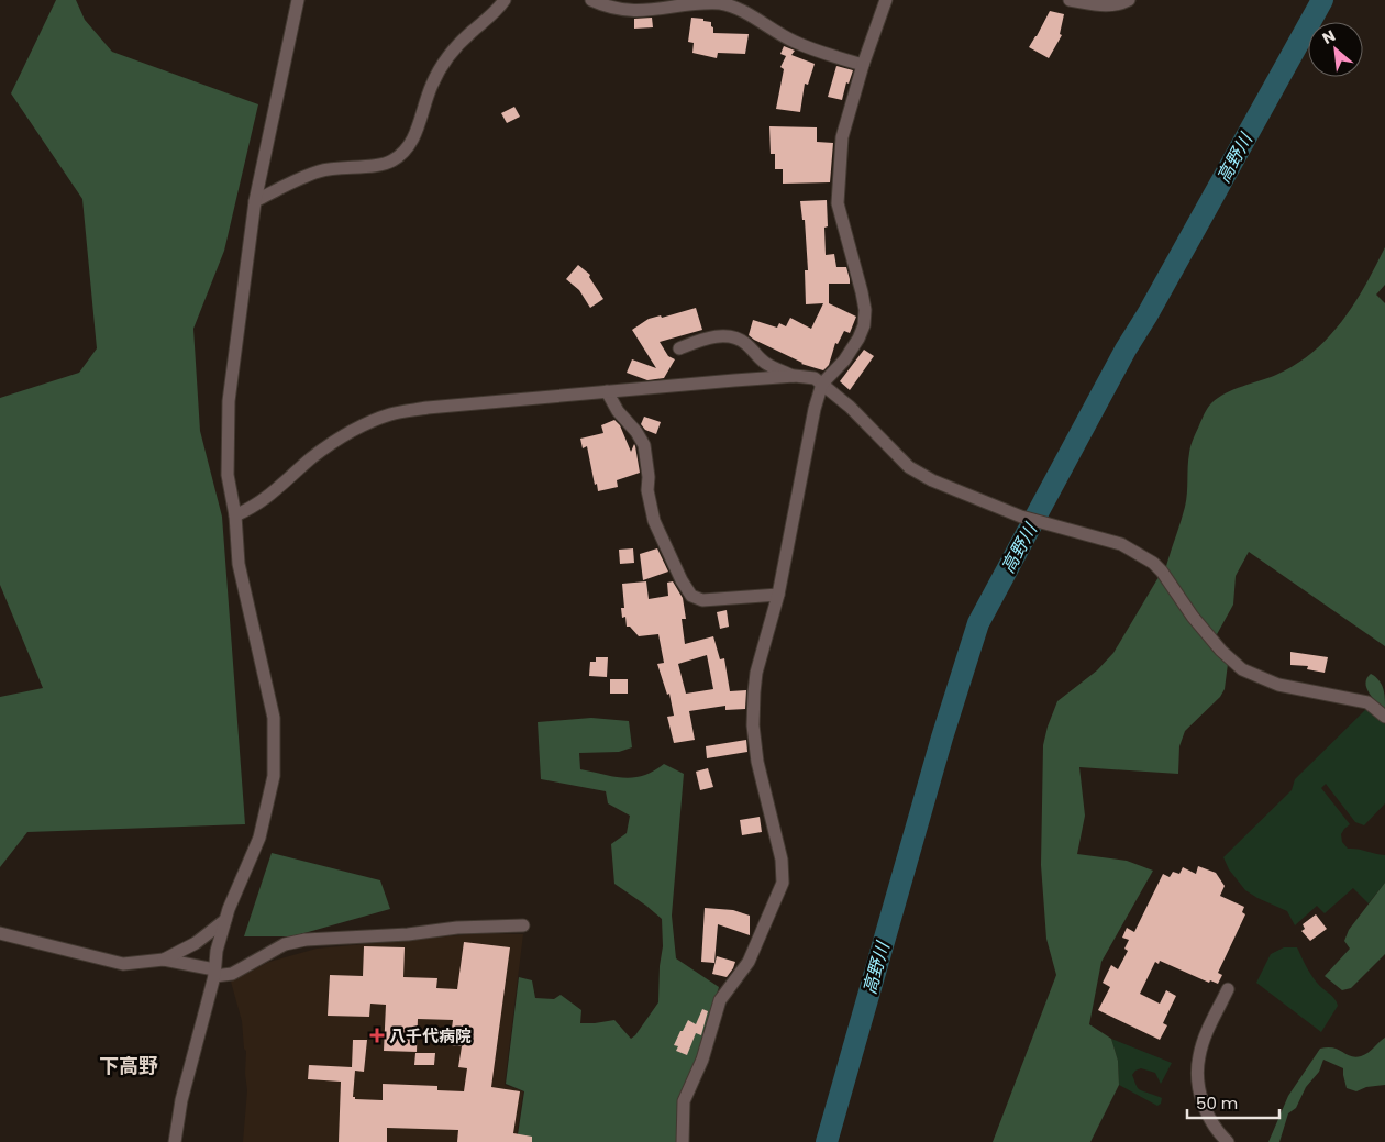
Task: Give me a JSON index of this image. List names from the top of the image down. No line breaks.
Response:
{"districts":["下高野"],"water":["高野川"],"places":{"health":["八千代病院"]},"scale_bar":"50 m","north":"top left"}
